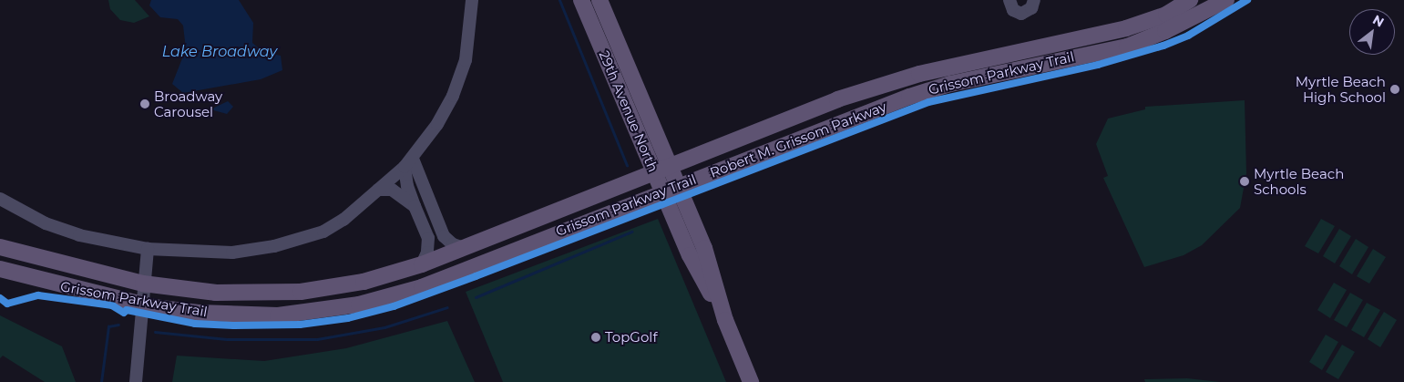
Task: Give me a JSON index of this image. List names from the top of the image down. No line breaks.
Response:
{"streets":{"main road":["29th Avenue North","Robert M. Grissom Parkway"],"cycle path":["Grissom Parkway Trail"]},"crossings":[["29th Avenue North","Robert M. Grissom Parkway"]],"water":["Lake Broadway"],"places":["Myrtle Beach High School","Broadway Carousel","Myrtle Beach Schools","TopGolf"],"north":"top right"}
